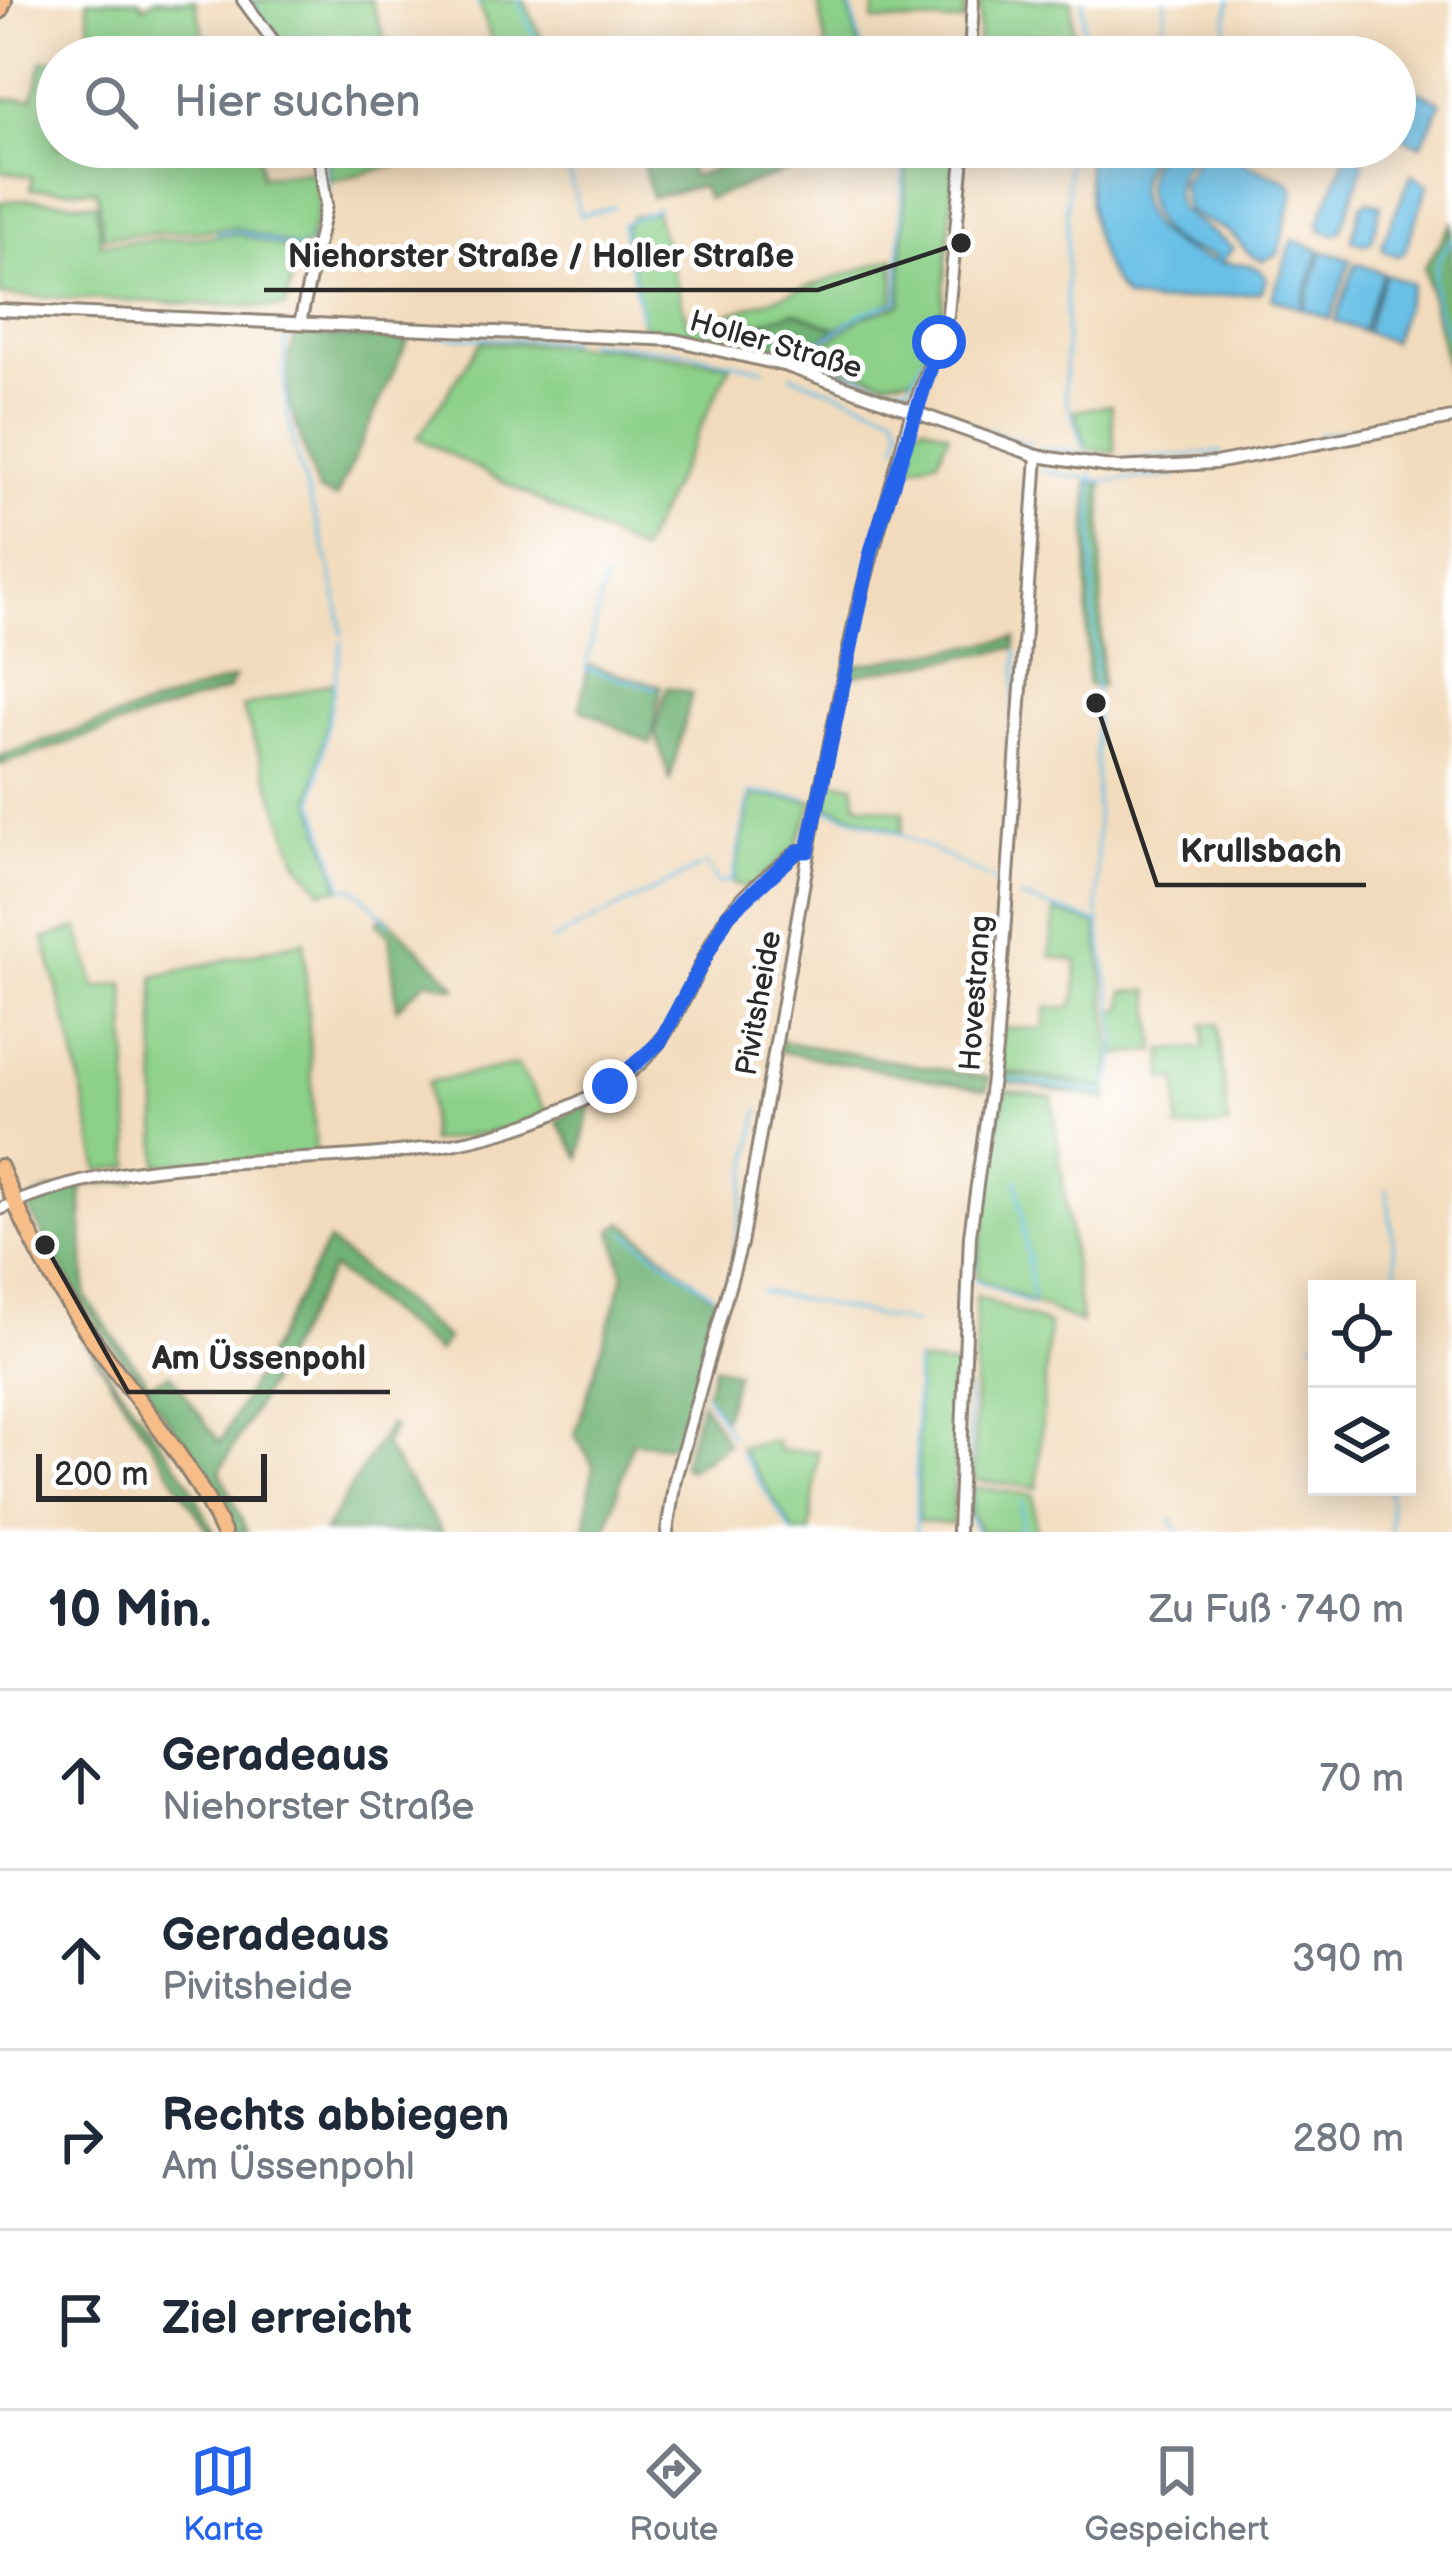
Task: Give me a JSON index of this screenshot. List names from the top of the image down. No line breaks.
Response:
{"streets":{"street":["Holler Straße","Hovestrang","Pivitsheide"]},"crossings":[["Holler Straße","Hovestrang"],["Holler Straße","Pivitsheide"]],"places":["Niehorster Straße / Holler Straße","Krullsbach","Am Üssenpohl"],"scale_bar":"200 m","page":{"search":"Hier suchen","scale":"200 m","heading":["10 Min.","Zu Fuß · 740 m"],"list":[["Geradeaus","Niehorster Straße","70 m"],["Geradeaus","Pivitsheide","390 m"],["Rechts abbiegen","Am Üssenpohl","280 m"],"Ziel erreicht"],"nav":["Karte","Route","Gespeichert"]}}
